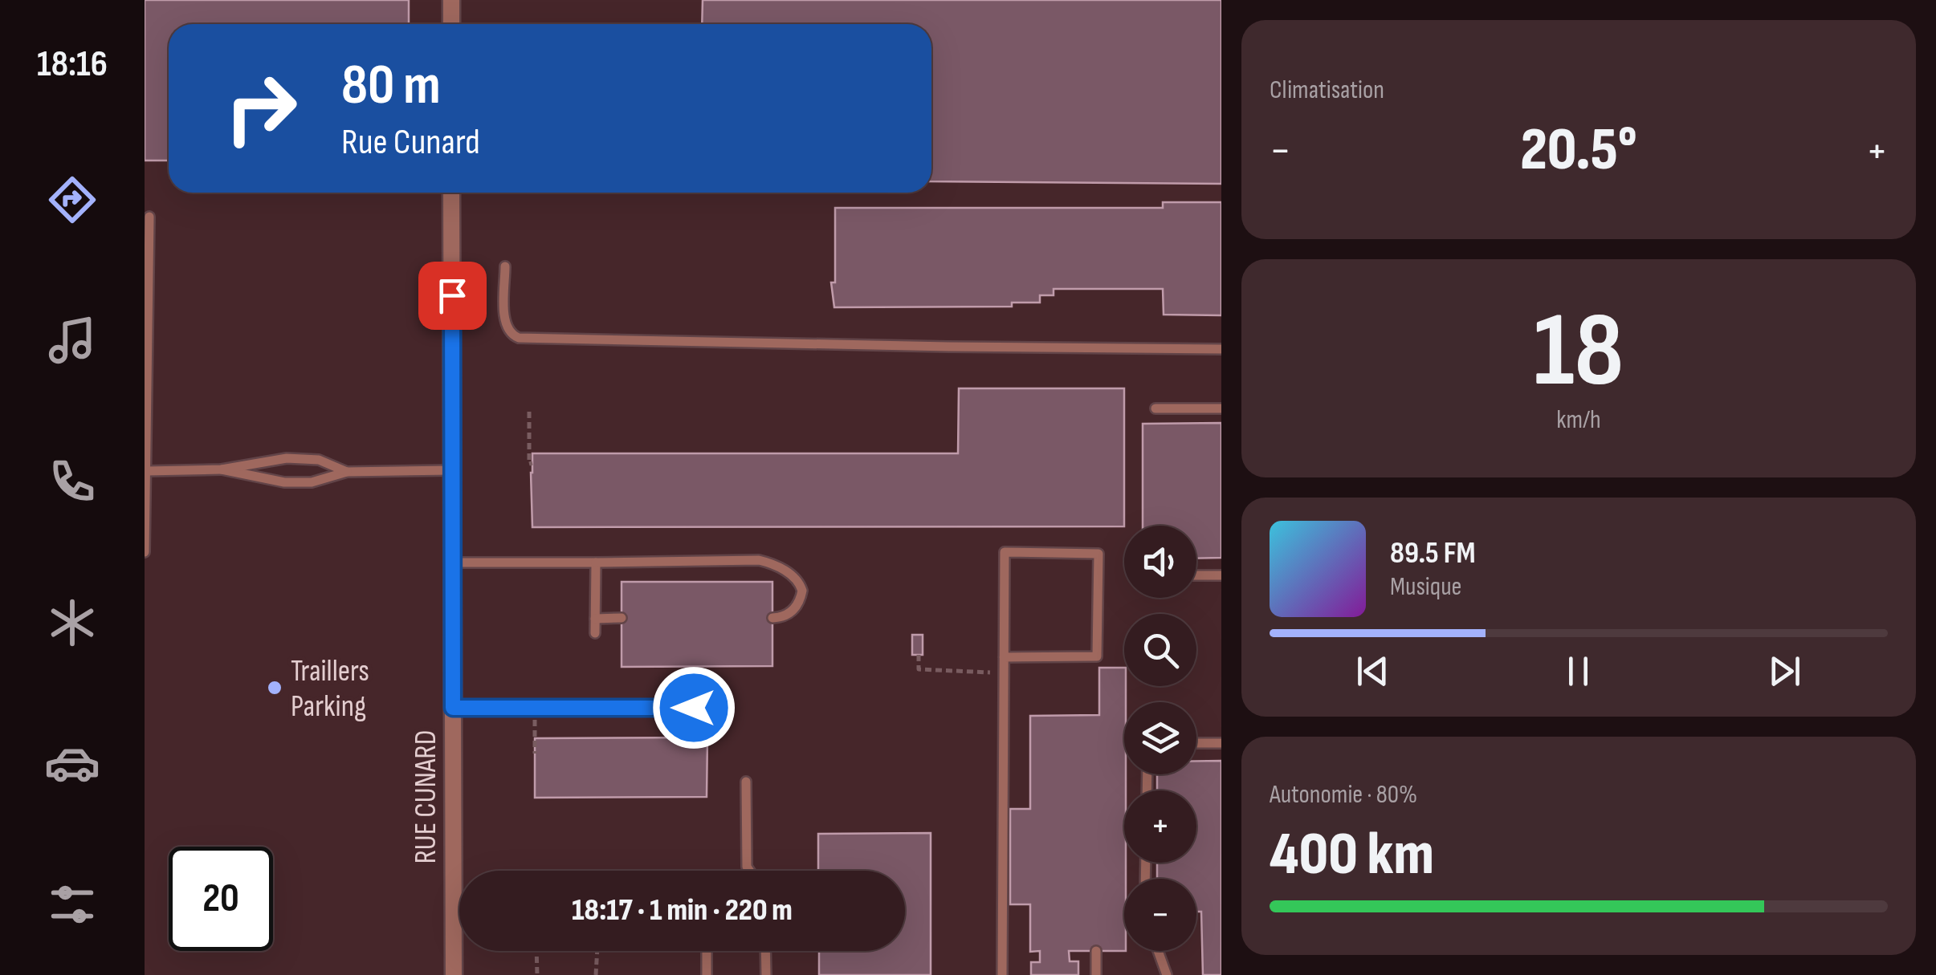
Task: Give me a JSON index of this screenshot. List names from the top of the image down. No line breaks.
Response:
{"streets":{"street":["RUE CUNARD"]},"places":["Traillers Parking"],"page":{"tabs":"18:16","tile":["Climatisation",["18","km/h"],["Autonomie · 80%","400 km"]],"turn":["80 m","Rue Cunard"],"heat":["−","20.5°","+"],"song":["89.5 FM","Musique"],"map_buttons":["+","−"],"limit":"20","trip":"18:17 · 1 min · 220 m"}}
